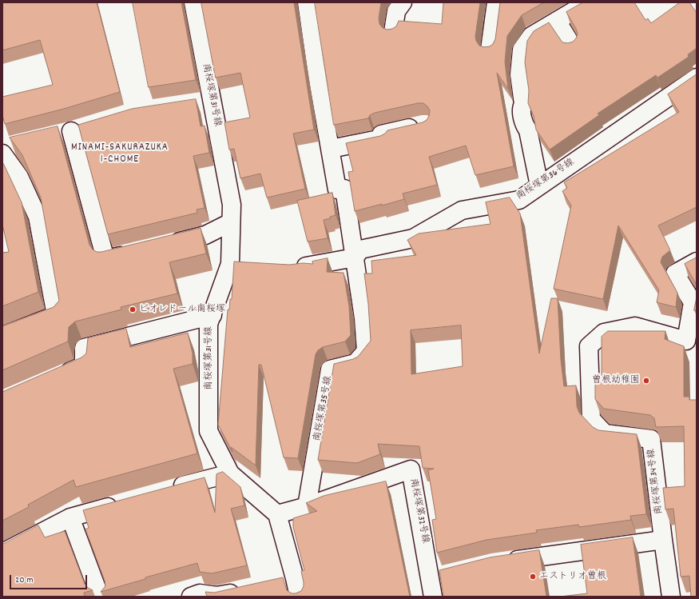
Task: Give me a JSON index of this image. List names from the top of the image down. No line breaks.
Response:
{"streets":{"street":["南桜塚第31号線","南桜塚第36号線","南桜塚第35号線","南桜塚第34号線","南桜塚第32号線"]},"crossings":[["南桜塚第31号線","南桜塚第32号線"],["南桜塚第36号線","南桜塚第35号線"],["南桜塚第35号線","南桜塚第32号線"]],"districts":["MINAMI-SAKURAZUKA 1-CHOME"],"places":["ピオレドール南桜塚","曽根幼稚園","エストリオ曽根"],"scale_bar":"20 m"}
